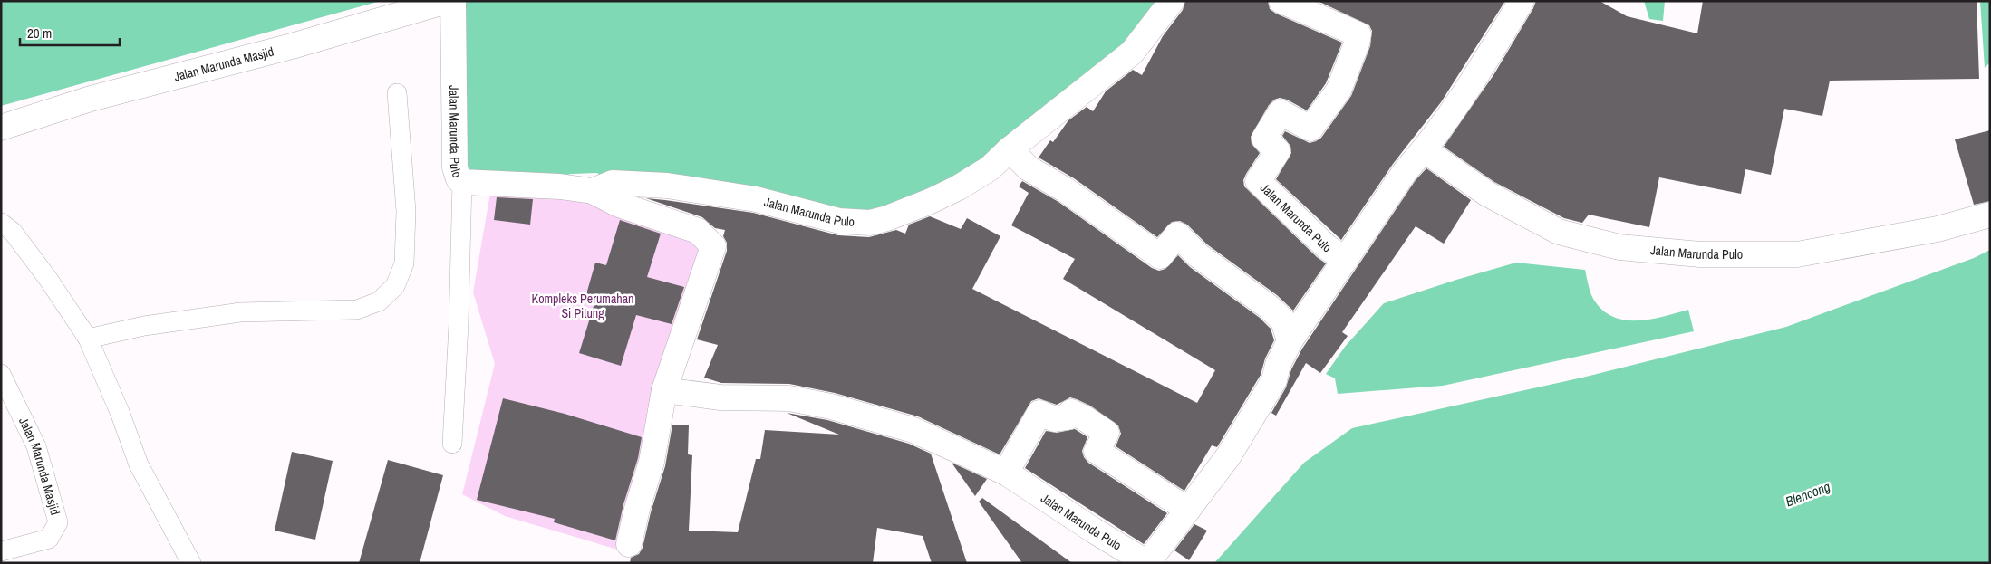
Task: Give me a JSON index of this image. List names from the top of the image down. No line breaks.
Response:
{"streets":{"street":["Jalan Marunda Masjid","Jalan Marunda Pulo"]},"water":["Blencong"],"parks":["Kompleks Perumahan Si Pitung"],"scale_bar":"20 m"}
